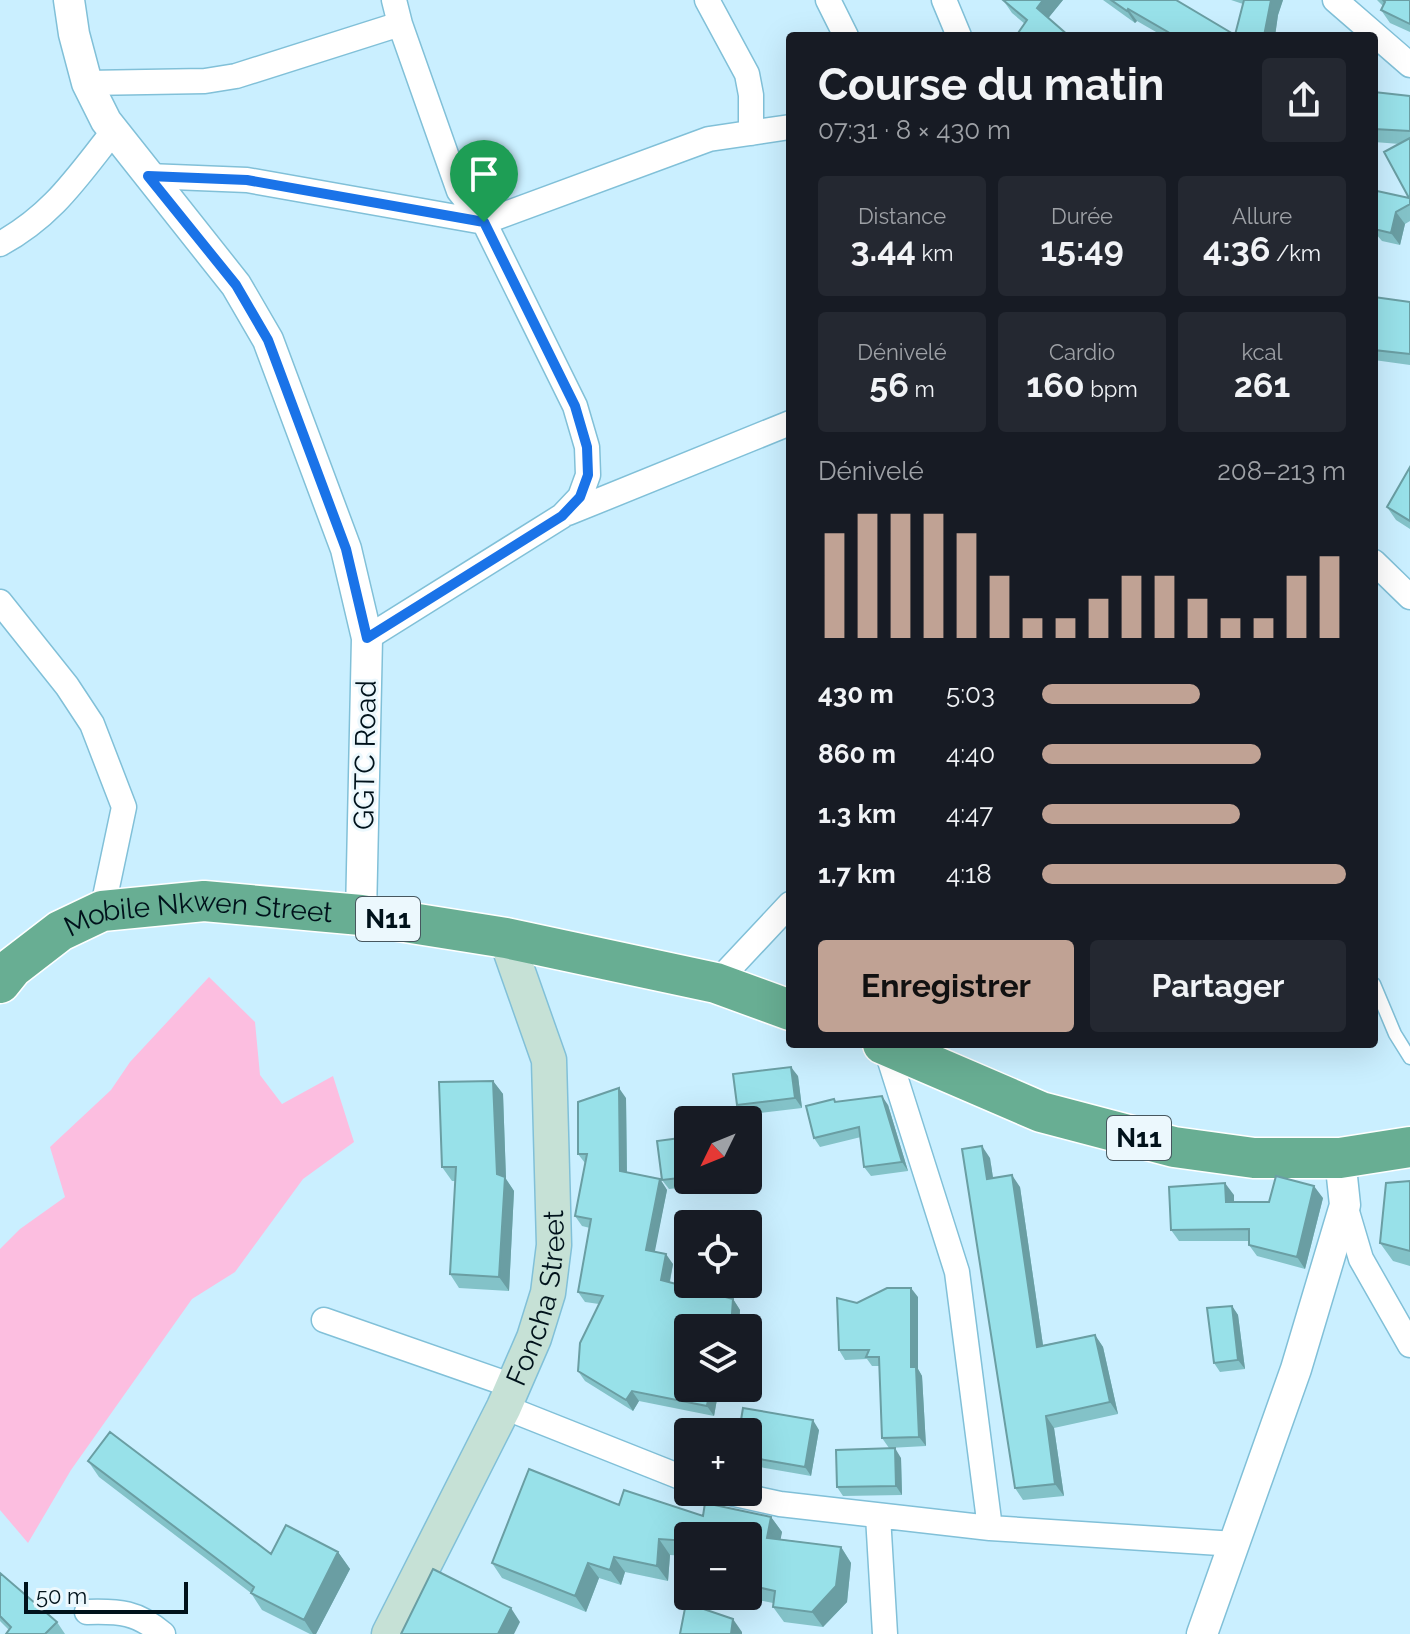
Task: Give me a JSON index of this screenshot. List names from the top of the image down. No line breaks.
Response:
{"streets":{"highway":["N11","Mobile Nkwen Street"],"main road":["Foncha Street"],"street":["GGTC Road"]},"crossings":[["GGTC Road","Mobile Nkwen Street"],["Mobile Nkwen Street","Foncha Street"]],"scale_bar":"50 m","north":"bottom left","page":{"heading":["Course du matin","07:31 · 8 × 430 m"],"stats":[["Distance","3.44 km"],["Durée","15:49"],["Allure","4:36 /km"],["Dénivelé","56 m"],["Cardio","160 bpm"],["kcal","261"]],"chart":["Dénivelé","208–213 m"],"list":[{"name":"430 m","note":"5:03"},{"name":"860 m","note":"4:40"},{"name":"1.3 km","note":"4:47"},{"name":"1.7 km","note":"4:18"}],"buttons":["Enregistrer","Partager"],"map_buttons":["+","−"],"scale":"50 m"}}
